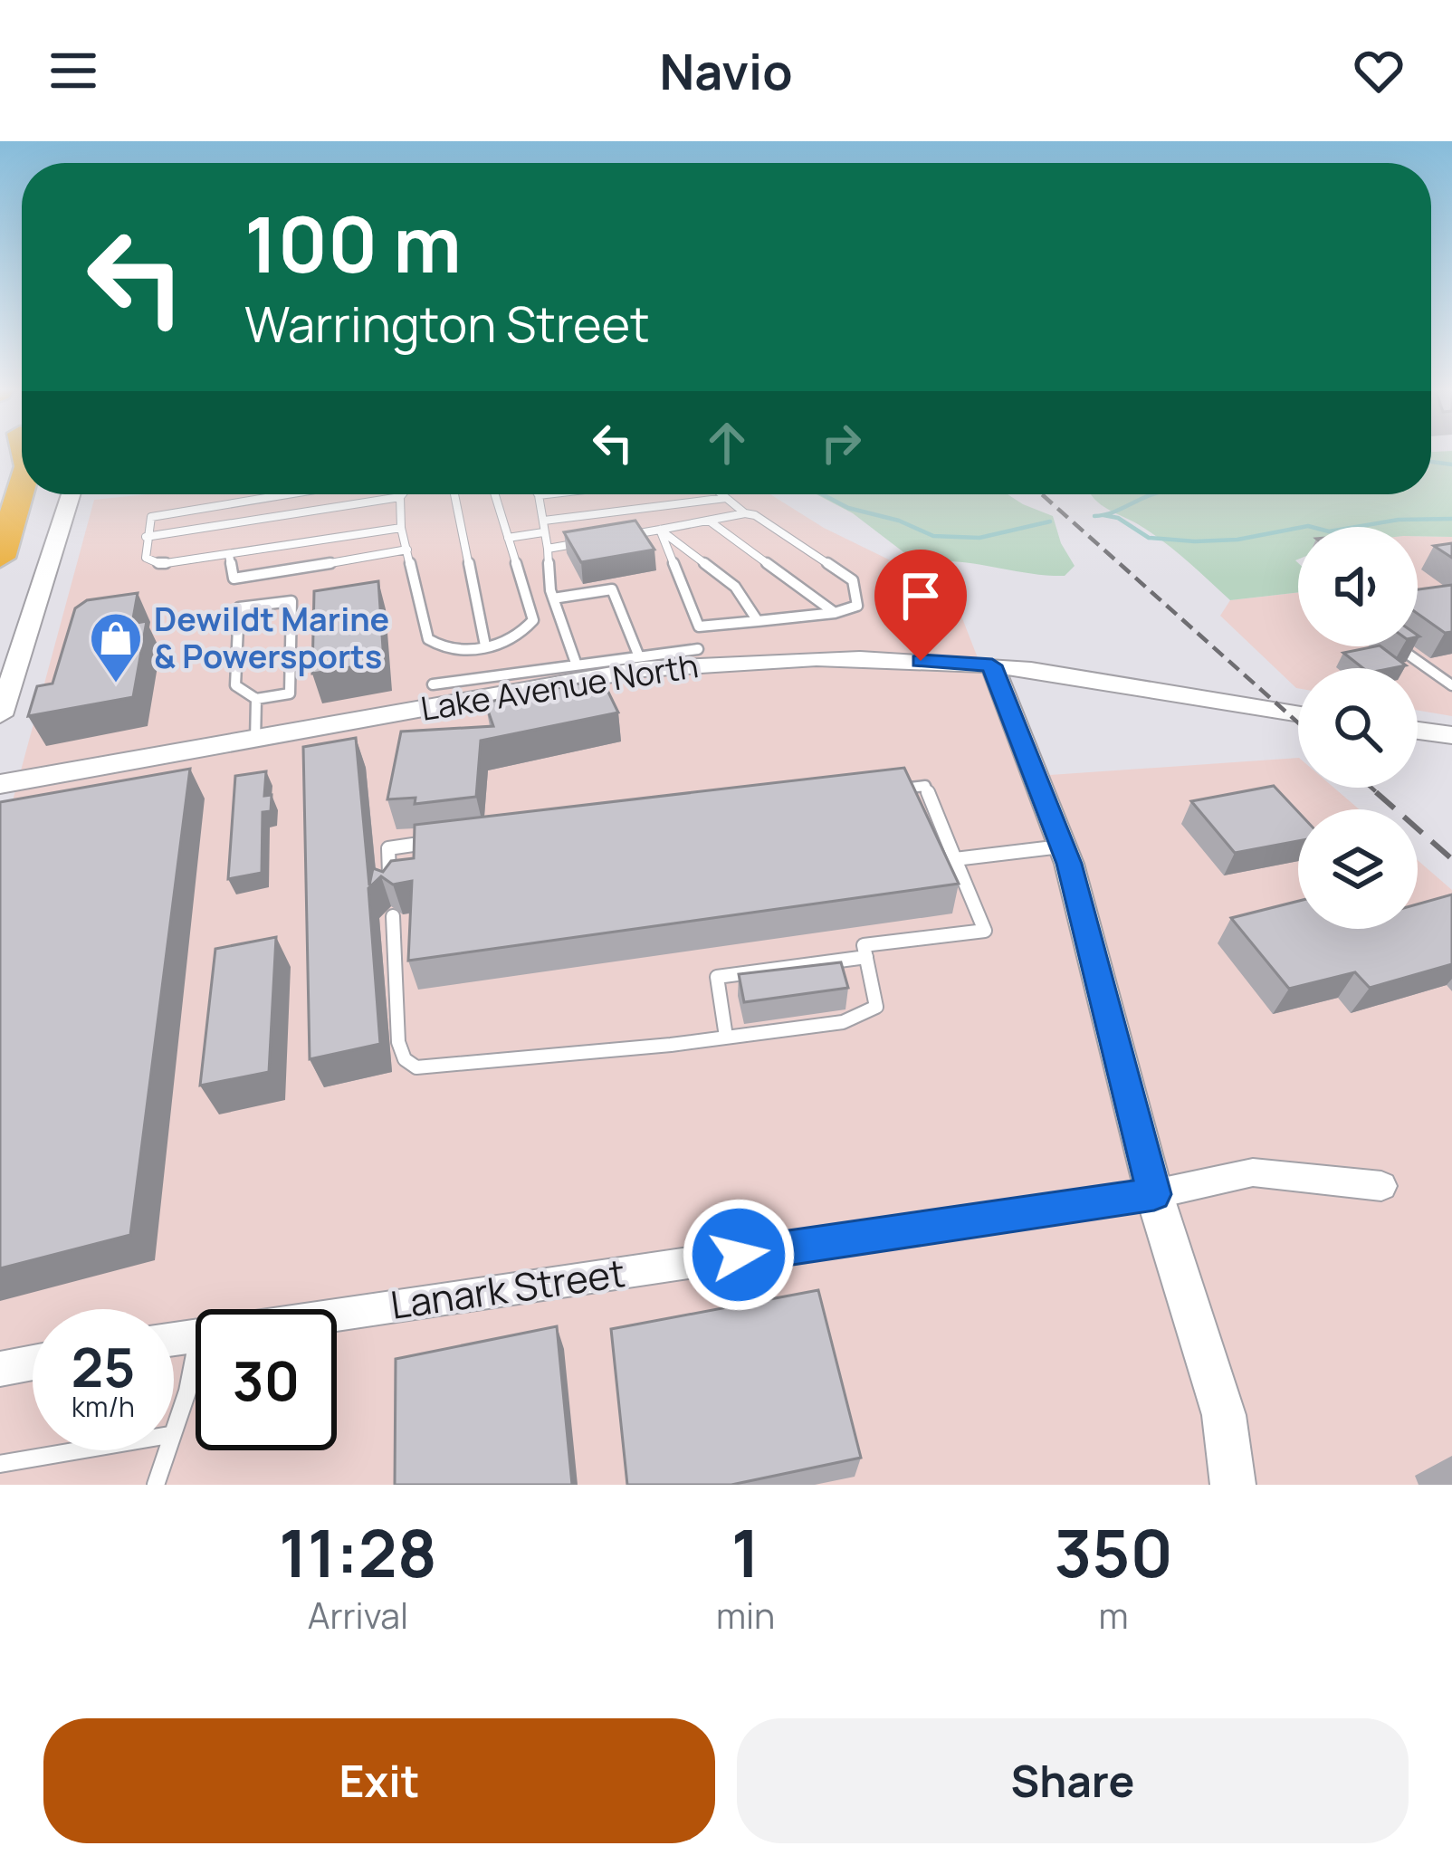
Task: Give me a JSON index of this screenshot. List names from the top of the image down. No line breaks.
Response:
{"streets":{"street":["Lake Avenue North","Lanark Street"]},"places":{"shop":["Dewildt Marine & Powersports"]},"page":{"header":"Navio","turn":["100 m","Warrington Street"],"speed":"25 km/h","limit":"30","eta":["11:28","Arrival","1","min","350","m"],"buttons":["Exit","Share"]}}
